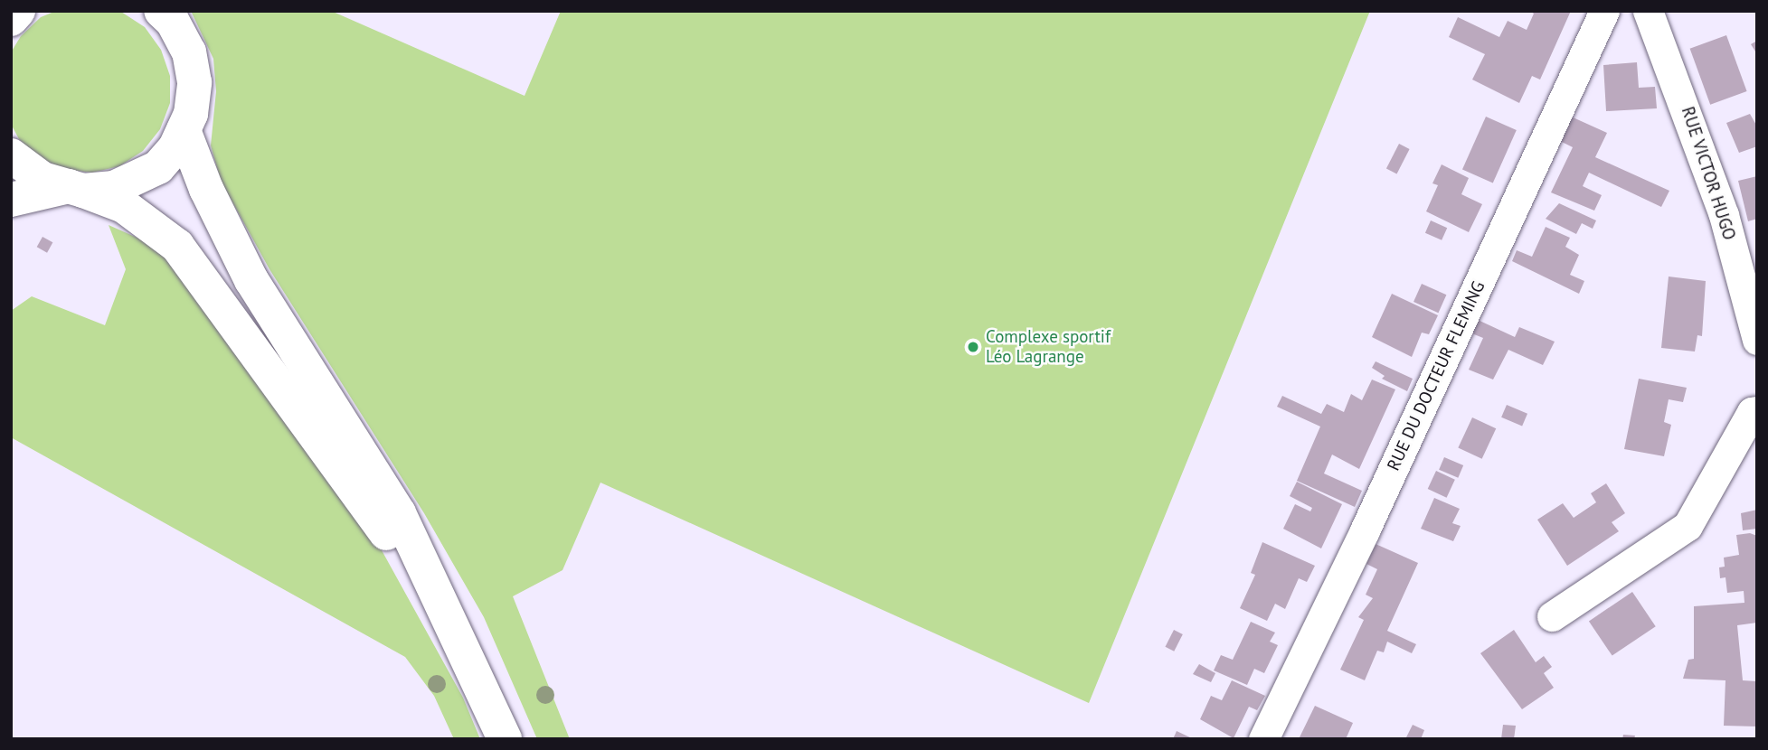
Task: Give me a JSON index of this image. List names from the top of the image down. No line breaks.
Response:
{"streets":{"street":["RUE VICTOR HUGO","RUE DU DOCTEUR FLEMING"]},"places":["Complexe sportif Léo Lagrange"]}
